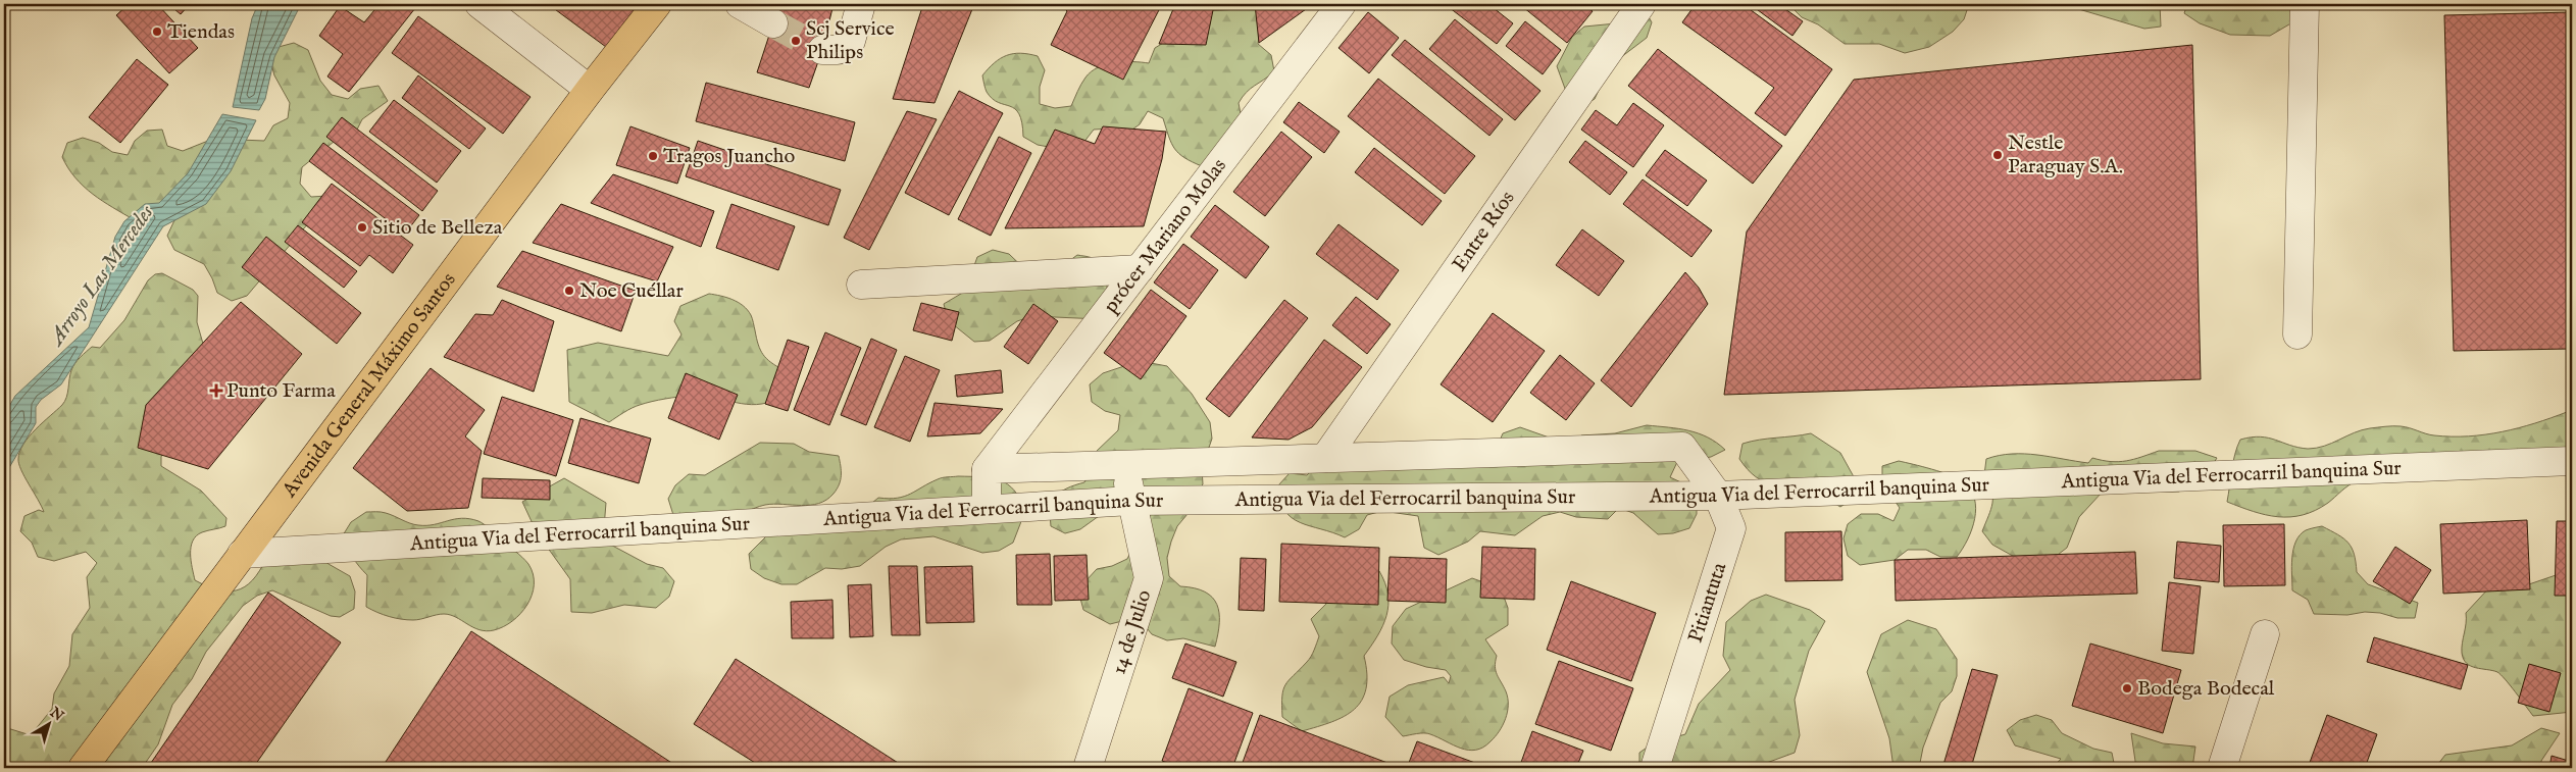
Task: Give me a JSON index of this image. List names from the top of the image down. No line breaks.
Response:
{"streets":{"main road":["Avenida General Máximo Santos"],"street":["Entre Ríos","prócer Mariano Molas","Antigua Via del Ferrocarril banquina Sur","Pitiantuta","14 de Julio"]},"crossings":[["Entre Ríos","Pitiantuta"],["Avenida General Máximo Santos","Antigua Via del Ferrocarril banquina Sur"],["Antigua Via del Ferrocarril banquina Sur","Pitiantuta"],["Antigua Via del Ferrocarril banquina Sur","14 de Julio"]],"water":["Arroyo Las Mercedes"],"places":{"other":["Tiendas","Scj Service Philips","Nestle Paraguay S.A.","Tragos Juancho","Sitio de Belleza","Noe Cuéllar","Bodega Bodecal"],"health":["Punto Farma"]},"north":"top right"}
